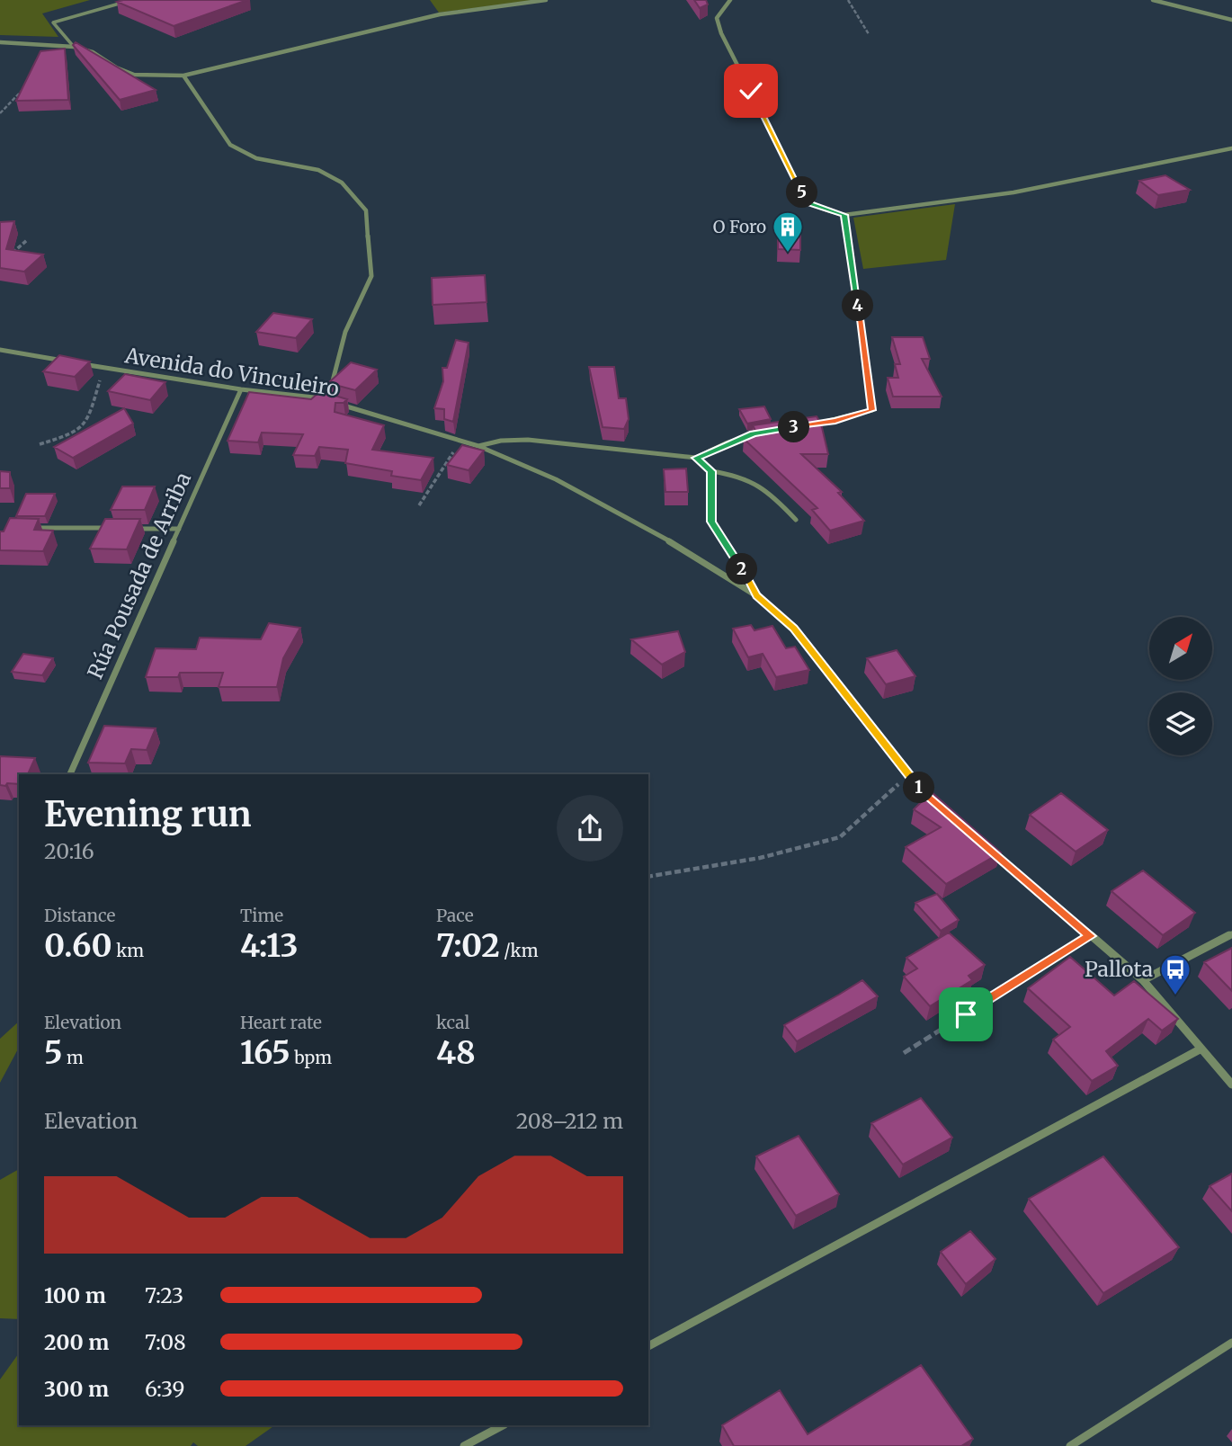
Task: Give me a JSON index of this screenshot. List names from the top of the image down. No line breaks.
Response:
{"streets":{"street":["Avenida do Vinculeiro","Rúa Pousada de Arriba"]},"crossings":[["Avenida do Vinculeiro","Rúa Pousada de Arriba"]],"places":{"building":["O Foro"],"bus stop":["Pallota"]},"north":"top right","page":{"pins":["5","4","3","2","1"],"heading":["Evening run","20:16"],"stats":[["Distance","0.60 km"],["Time","4:13"],["Pace","7:02 /km"],["Elevation","5 m"],["Heart rate","165 bpm"],["kcal","48"]],"chart":["Elevation","208–212 m"],"list":[{"name":"100 m","note":"7:23"},{"name":"200 m","note":"7:08"},{"name":"300 m","note":"6:39"}]}}
